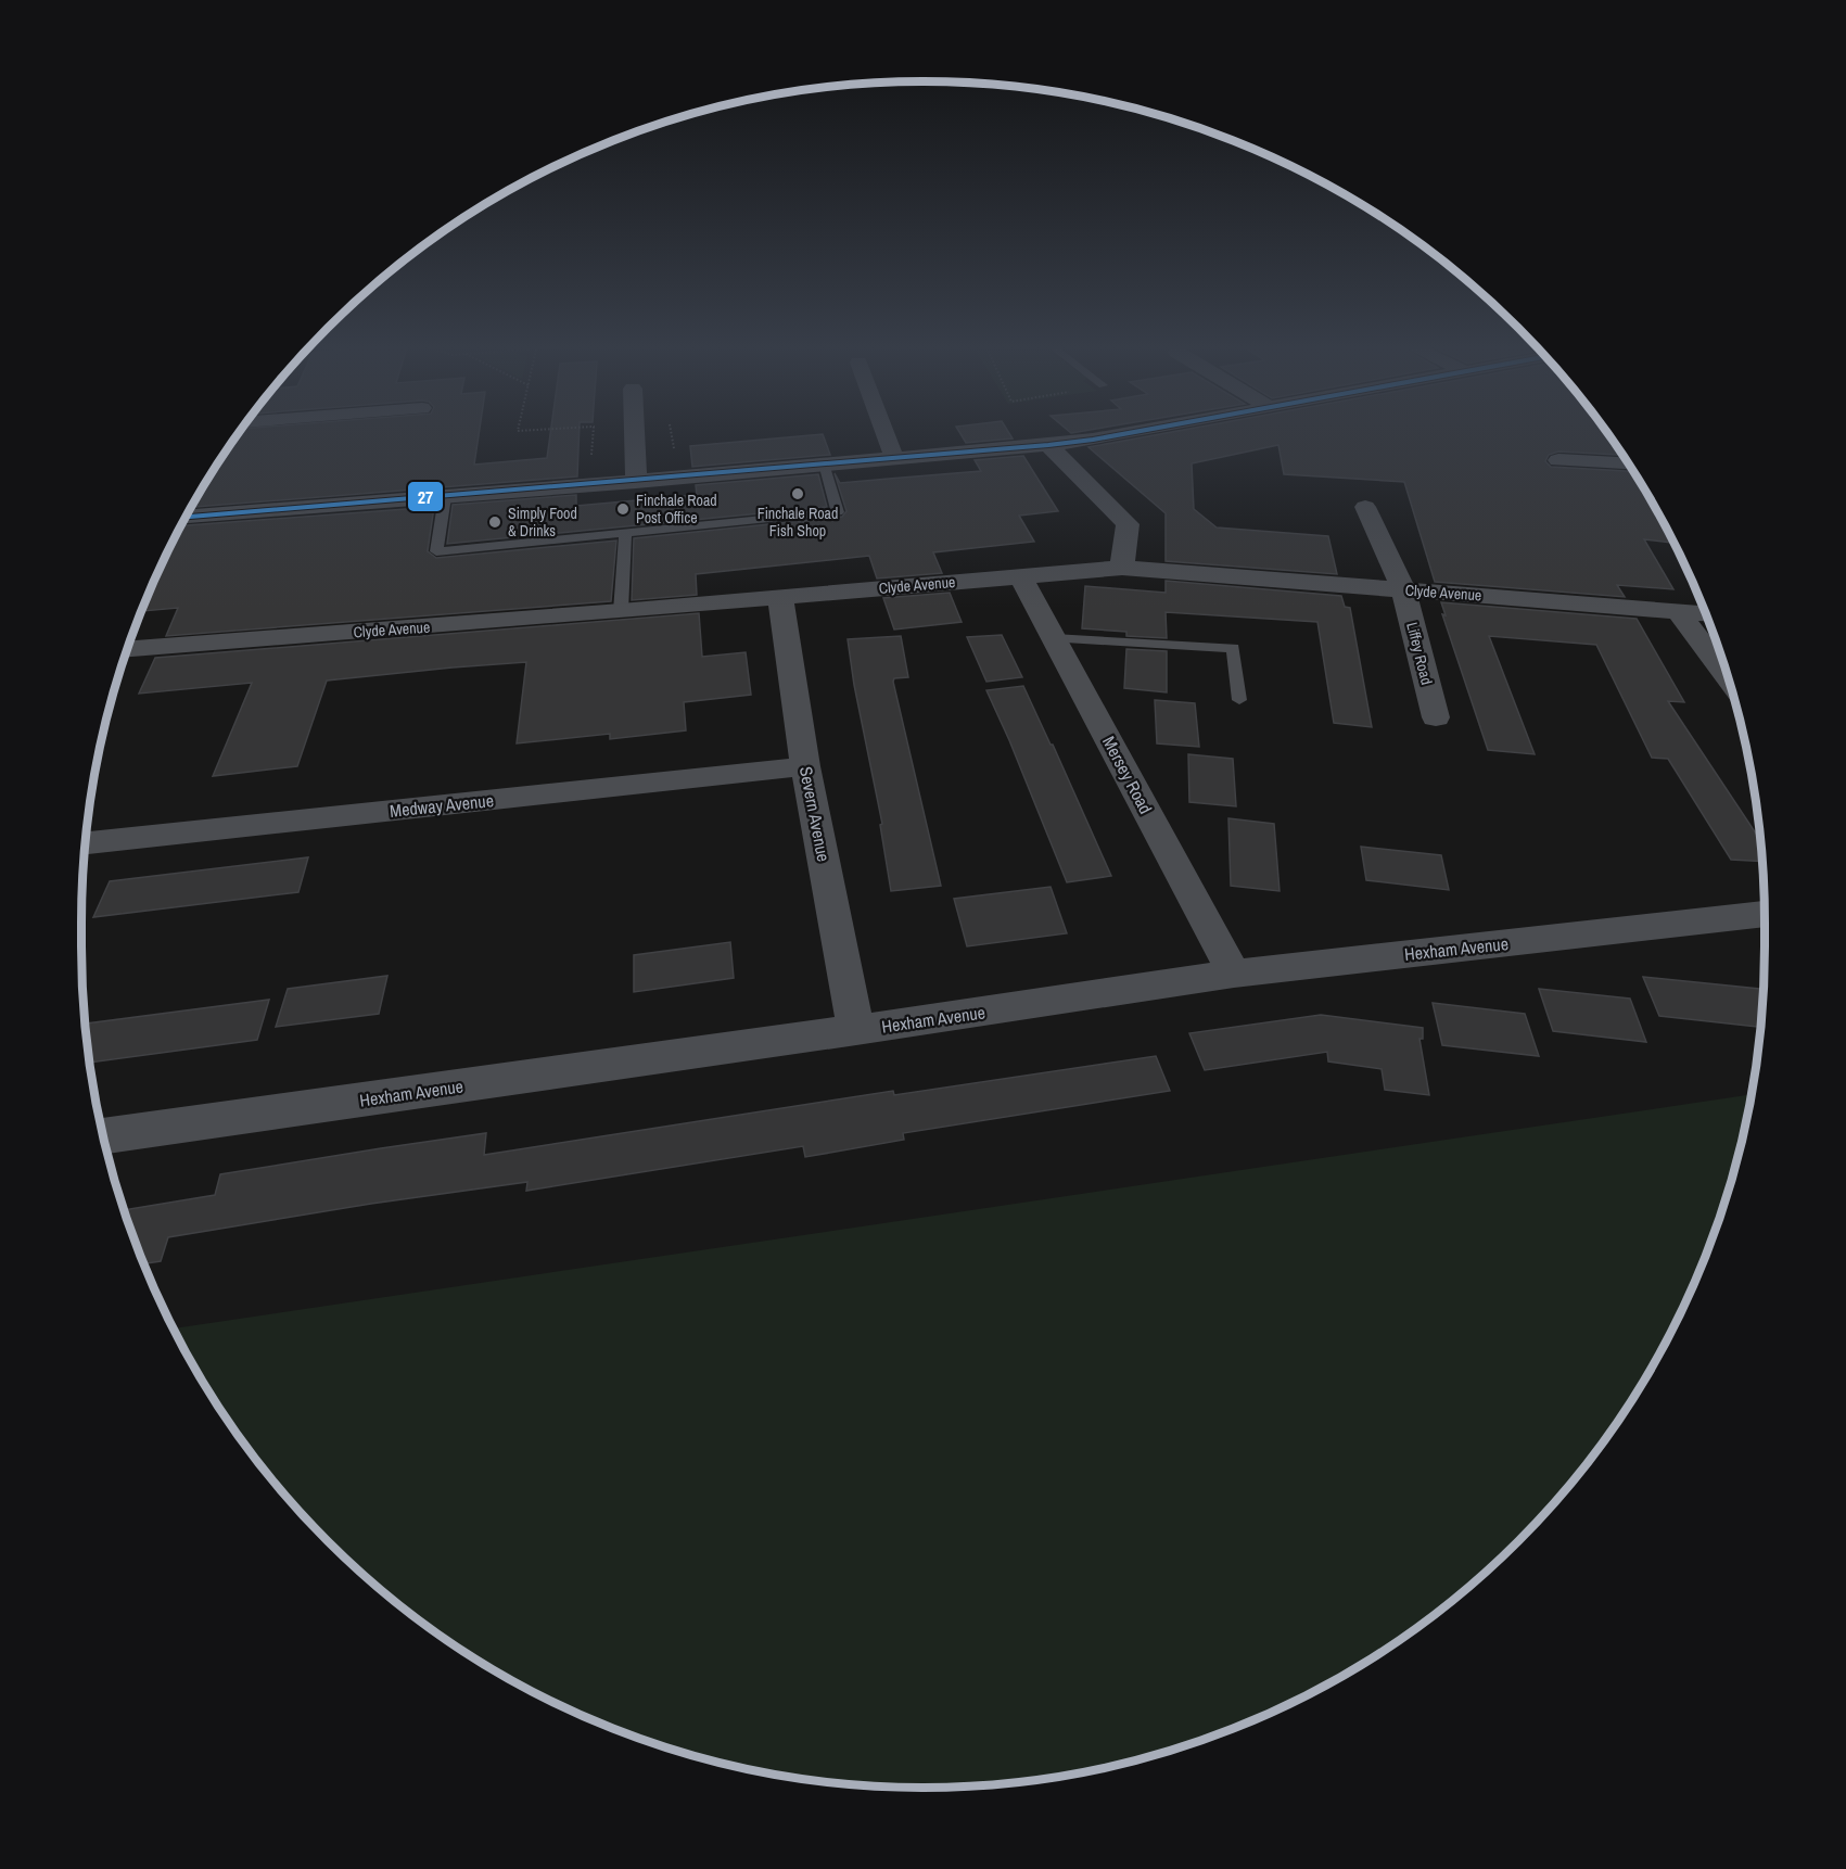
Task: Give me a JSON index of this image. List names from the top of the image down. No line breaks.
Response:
{"streets":{"street":["Clyde Avenue","Liffey Road","Mersey Road","Medway Avenue","Severn Avenue","Hexham Avenue"]},"crossings":[["Clyde Avenue","Liffey Road"],["Clyde Avenue","Mersey Road"],["Clyde Avenue","Severn Avenue"],["Mersey Road","Hexham Avenue"],["Medway Avenue","Severn Avenue"],["Severn Avenue","Hexham Avenue"]],"places":["Finchale Road Fish Shop","Finchale Road Post Office","Simply Food & Drinks"],"lines":["transit line 27"]}
